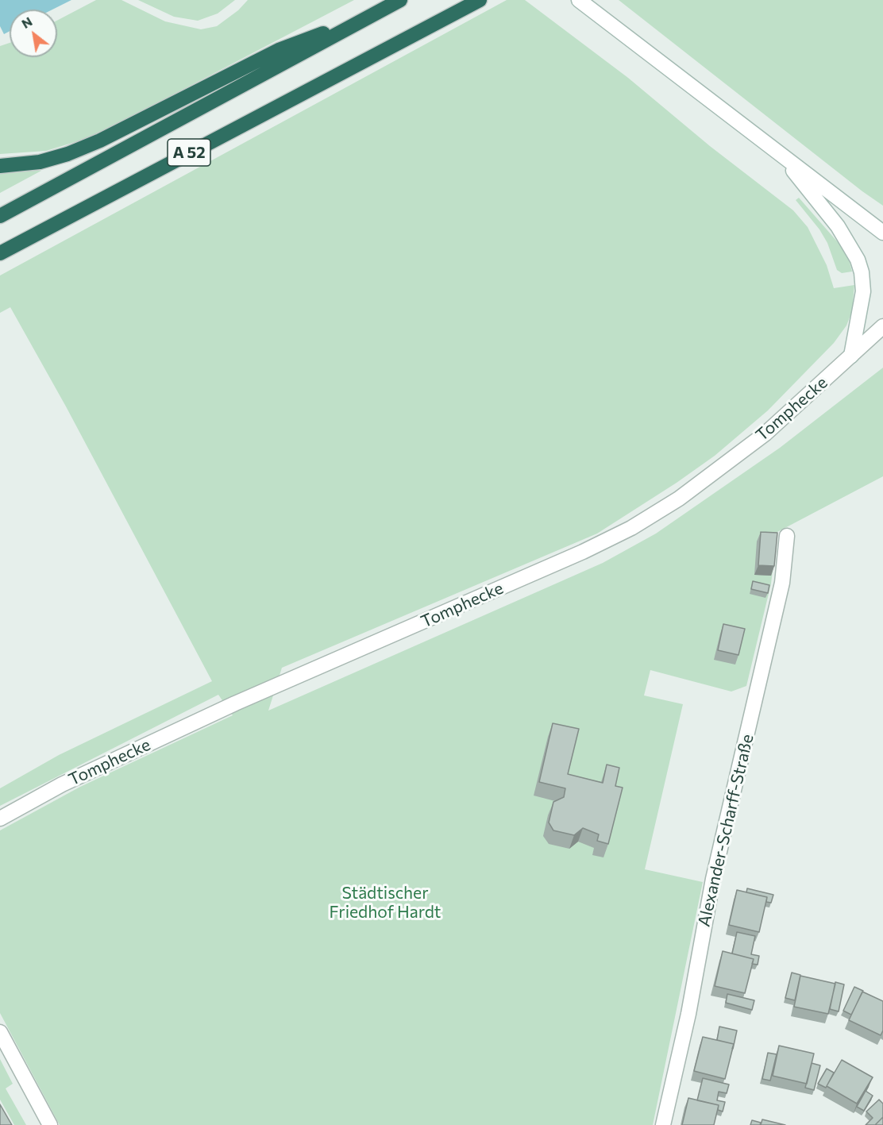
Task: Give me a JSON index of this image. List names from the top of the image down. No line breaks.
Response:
{"streets":{"highway":["A 52"],"street":["Tomphecke","Alexander-Scharff-Straße"]},"parks":["Städtischer Friedhof Hardt"],"north":"top left"}
